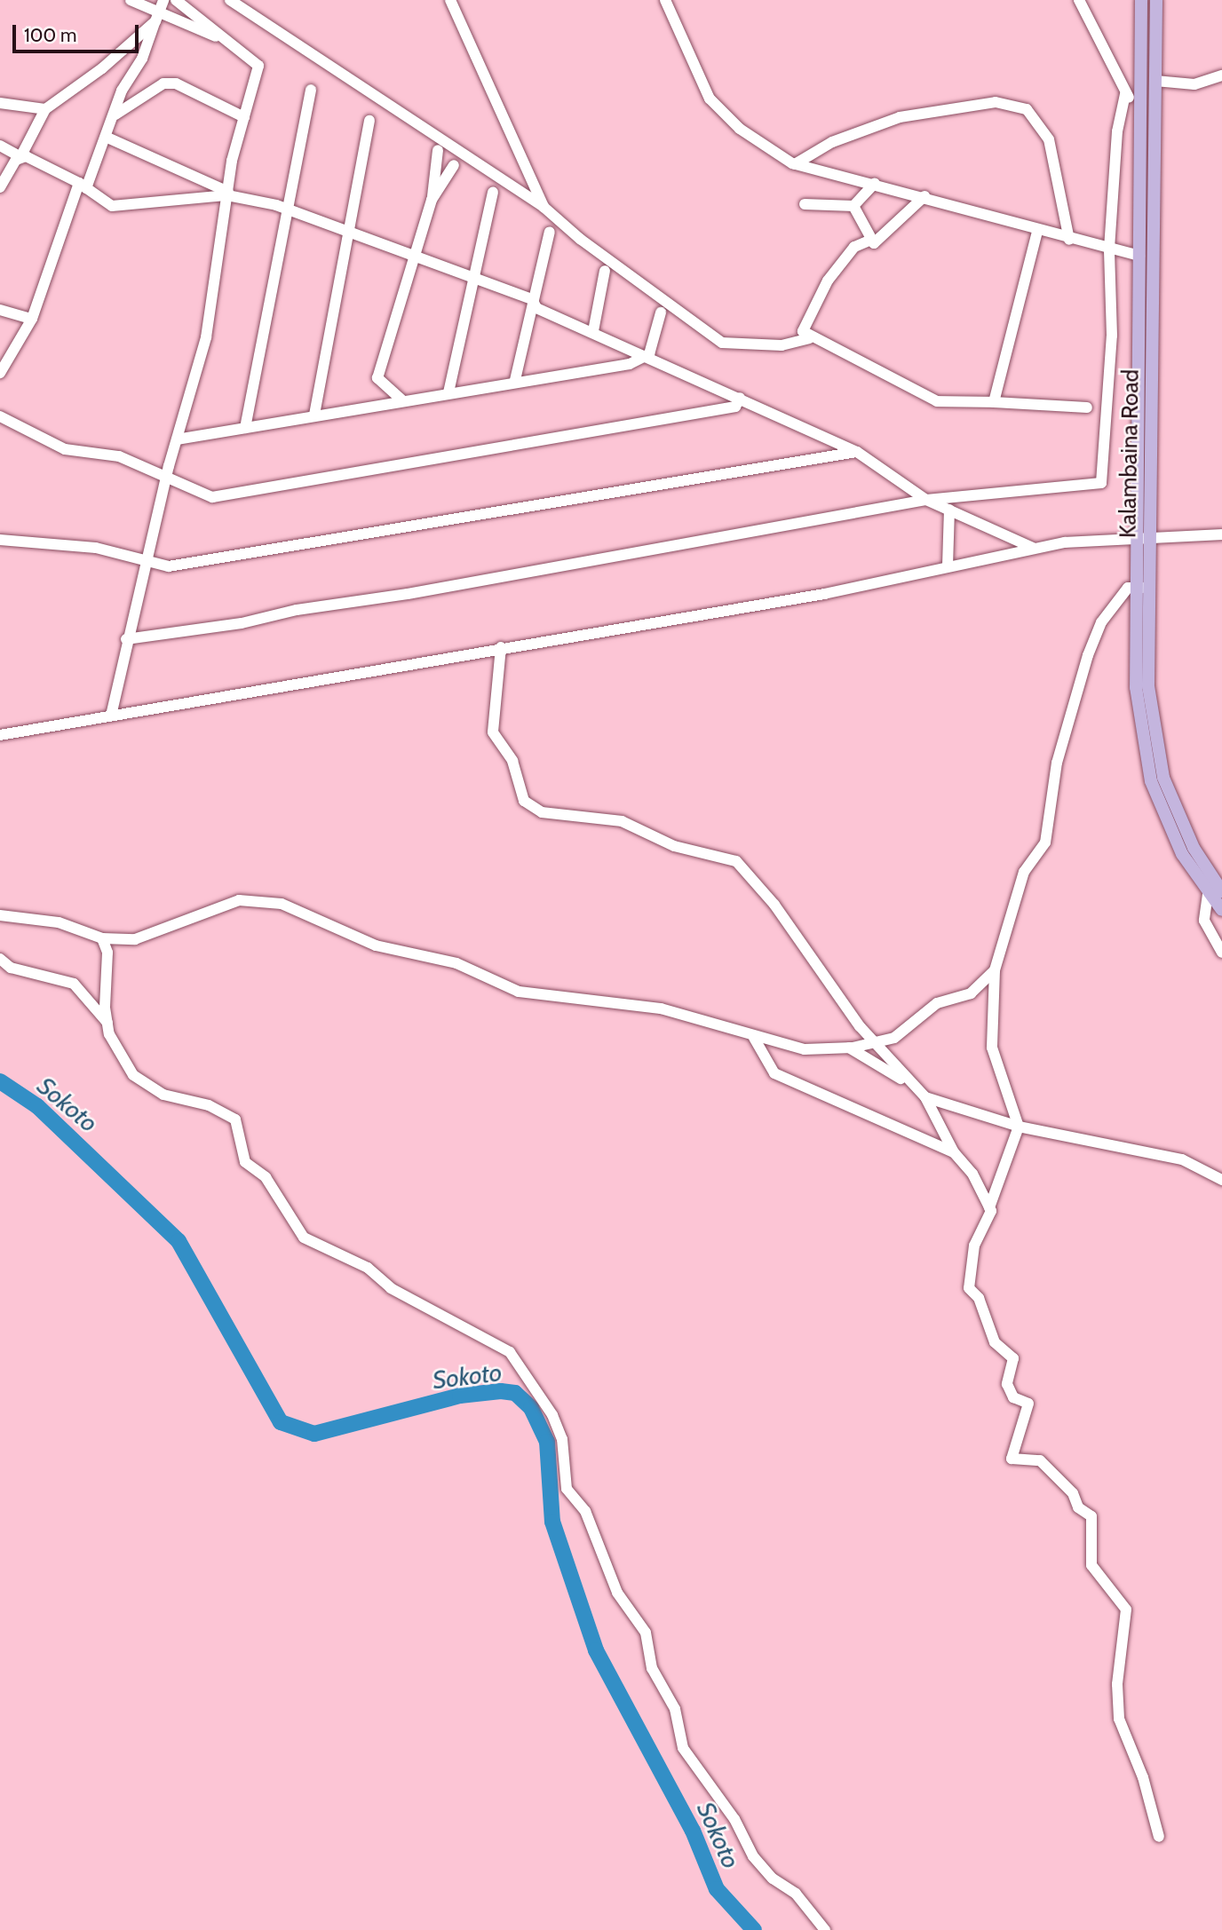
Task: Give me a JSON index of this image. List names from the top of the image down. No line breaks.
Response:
{"streets":{"main road":["Kalambaina Road"]},"water":["Sokoto"],"scale_bar":"100 m"}
